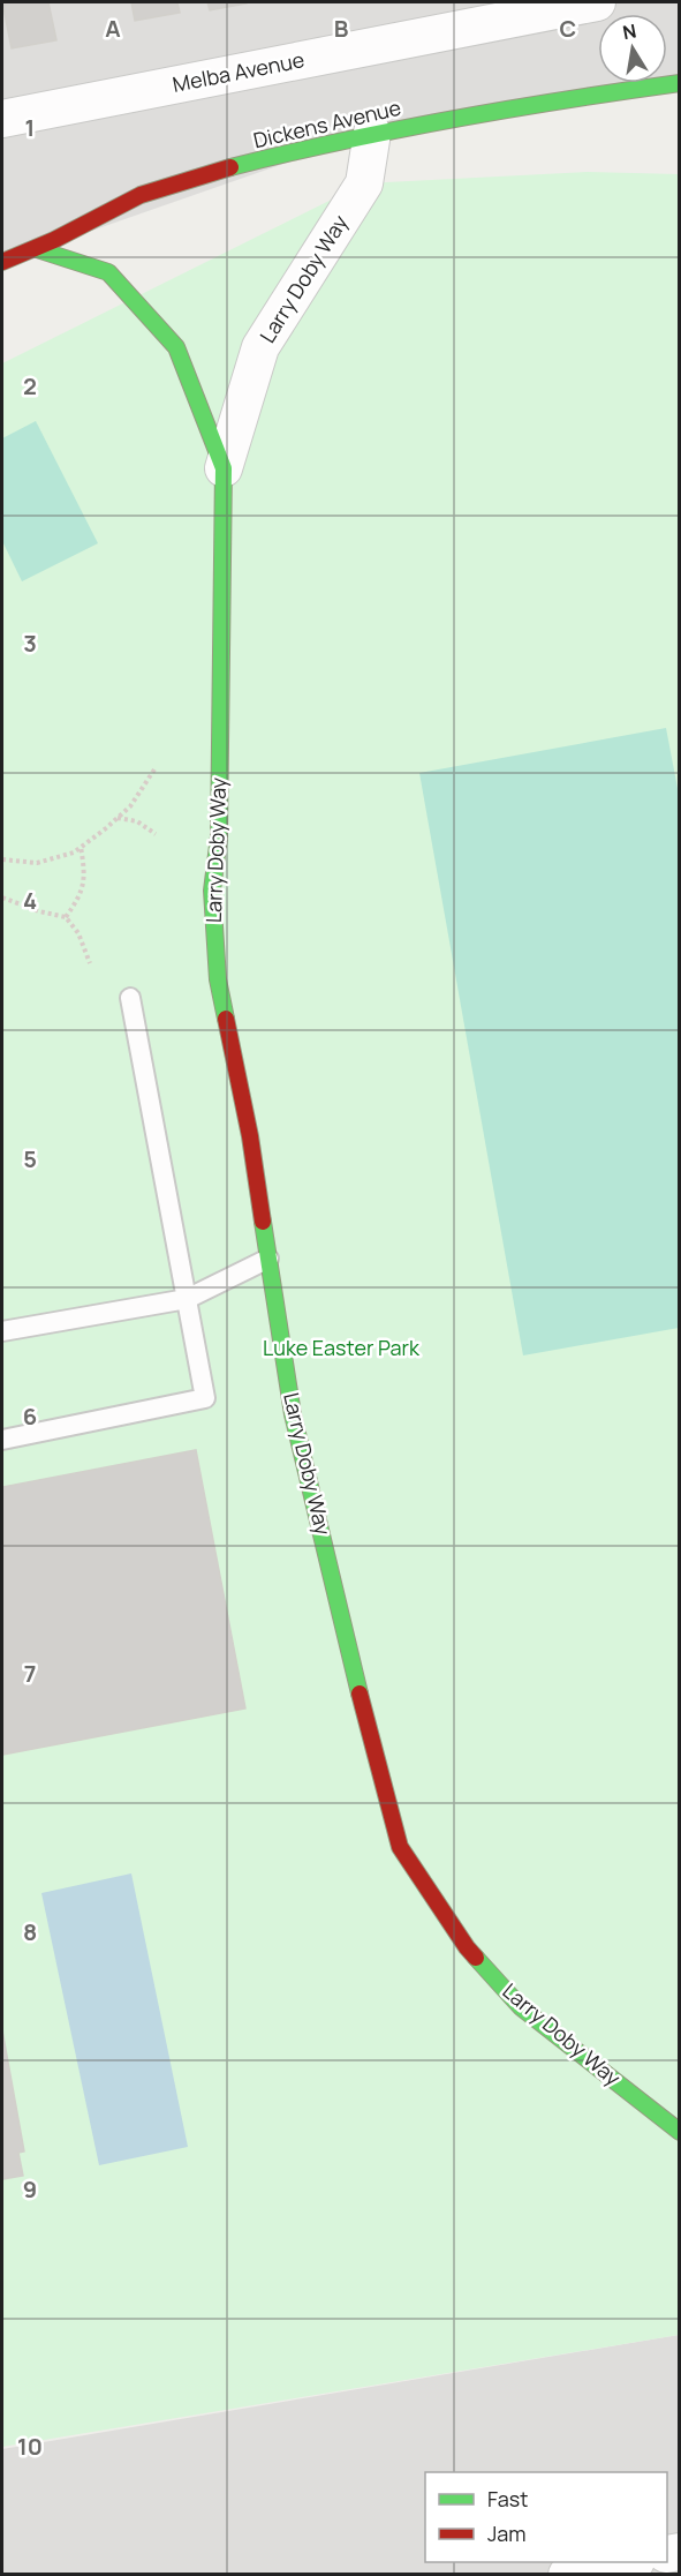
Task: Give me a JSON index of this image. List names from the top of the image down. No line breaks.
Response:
{"streets":{"street":["Melba Avenue","Dickens Avenue","Larry Doby Way"]},"crossings":[["Dickens Avenue","Larry Doby Way"]],"parks":["Luke Easter Park"],"legend":["Fast","Jam"],"north":"top","grid":{"columns":["A","B","C"],"rows":["1","2","3","4","5","6","7","8","9","10"]}}
